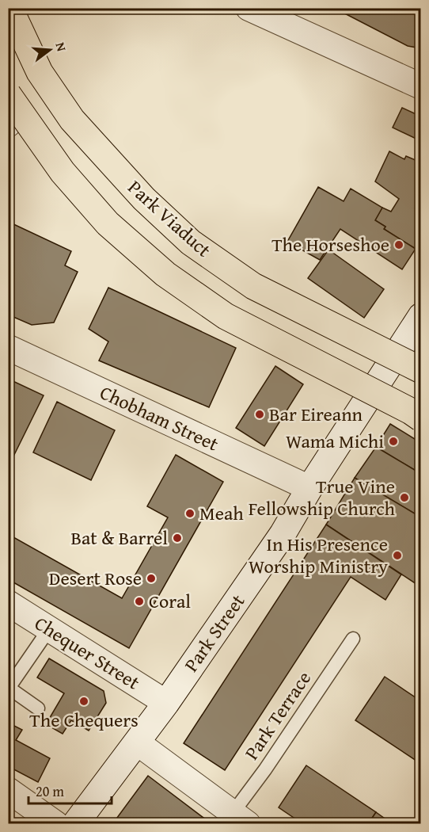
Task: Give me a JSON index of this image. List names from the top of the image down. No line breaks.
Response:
{"streets":{"highway":["Park Viaduct"],"street":["Chobham Street","Park Street","Chequer Street"],"lane":["Park Terrace"]},"crossings":[["Chobham Street","Park Street"],["Park Street","Chequer Street"]],"places":["The Horseshoe","Bar Eireann","Wama Michi","True Vine Fellowship Church","Meah","Bat & Barrel","In His Presence Worship Ministry","Desert Rose","Coral","The Chequers"],"scale_bar":"20 m","north":"right"}
